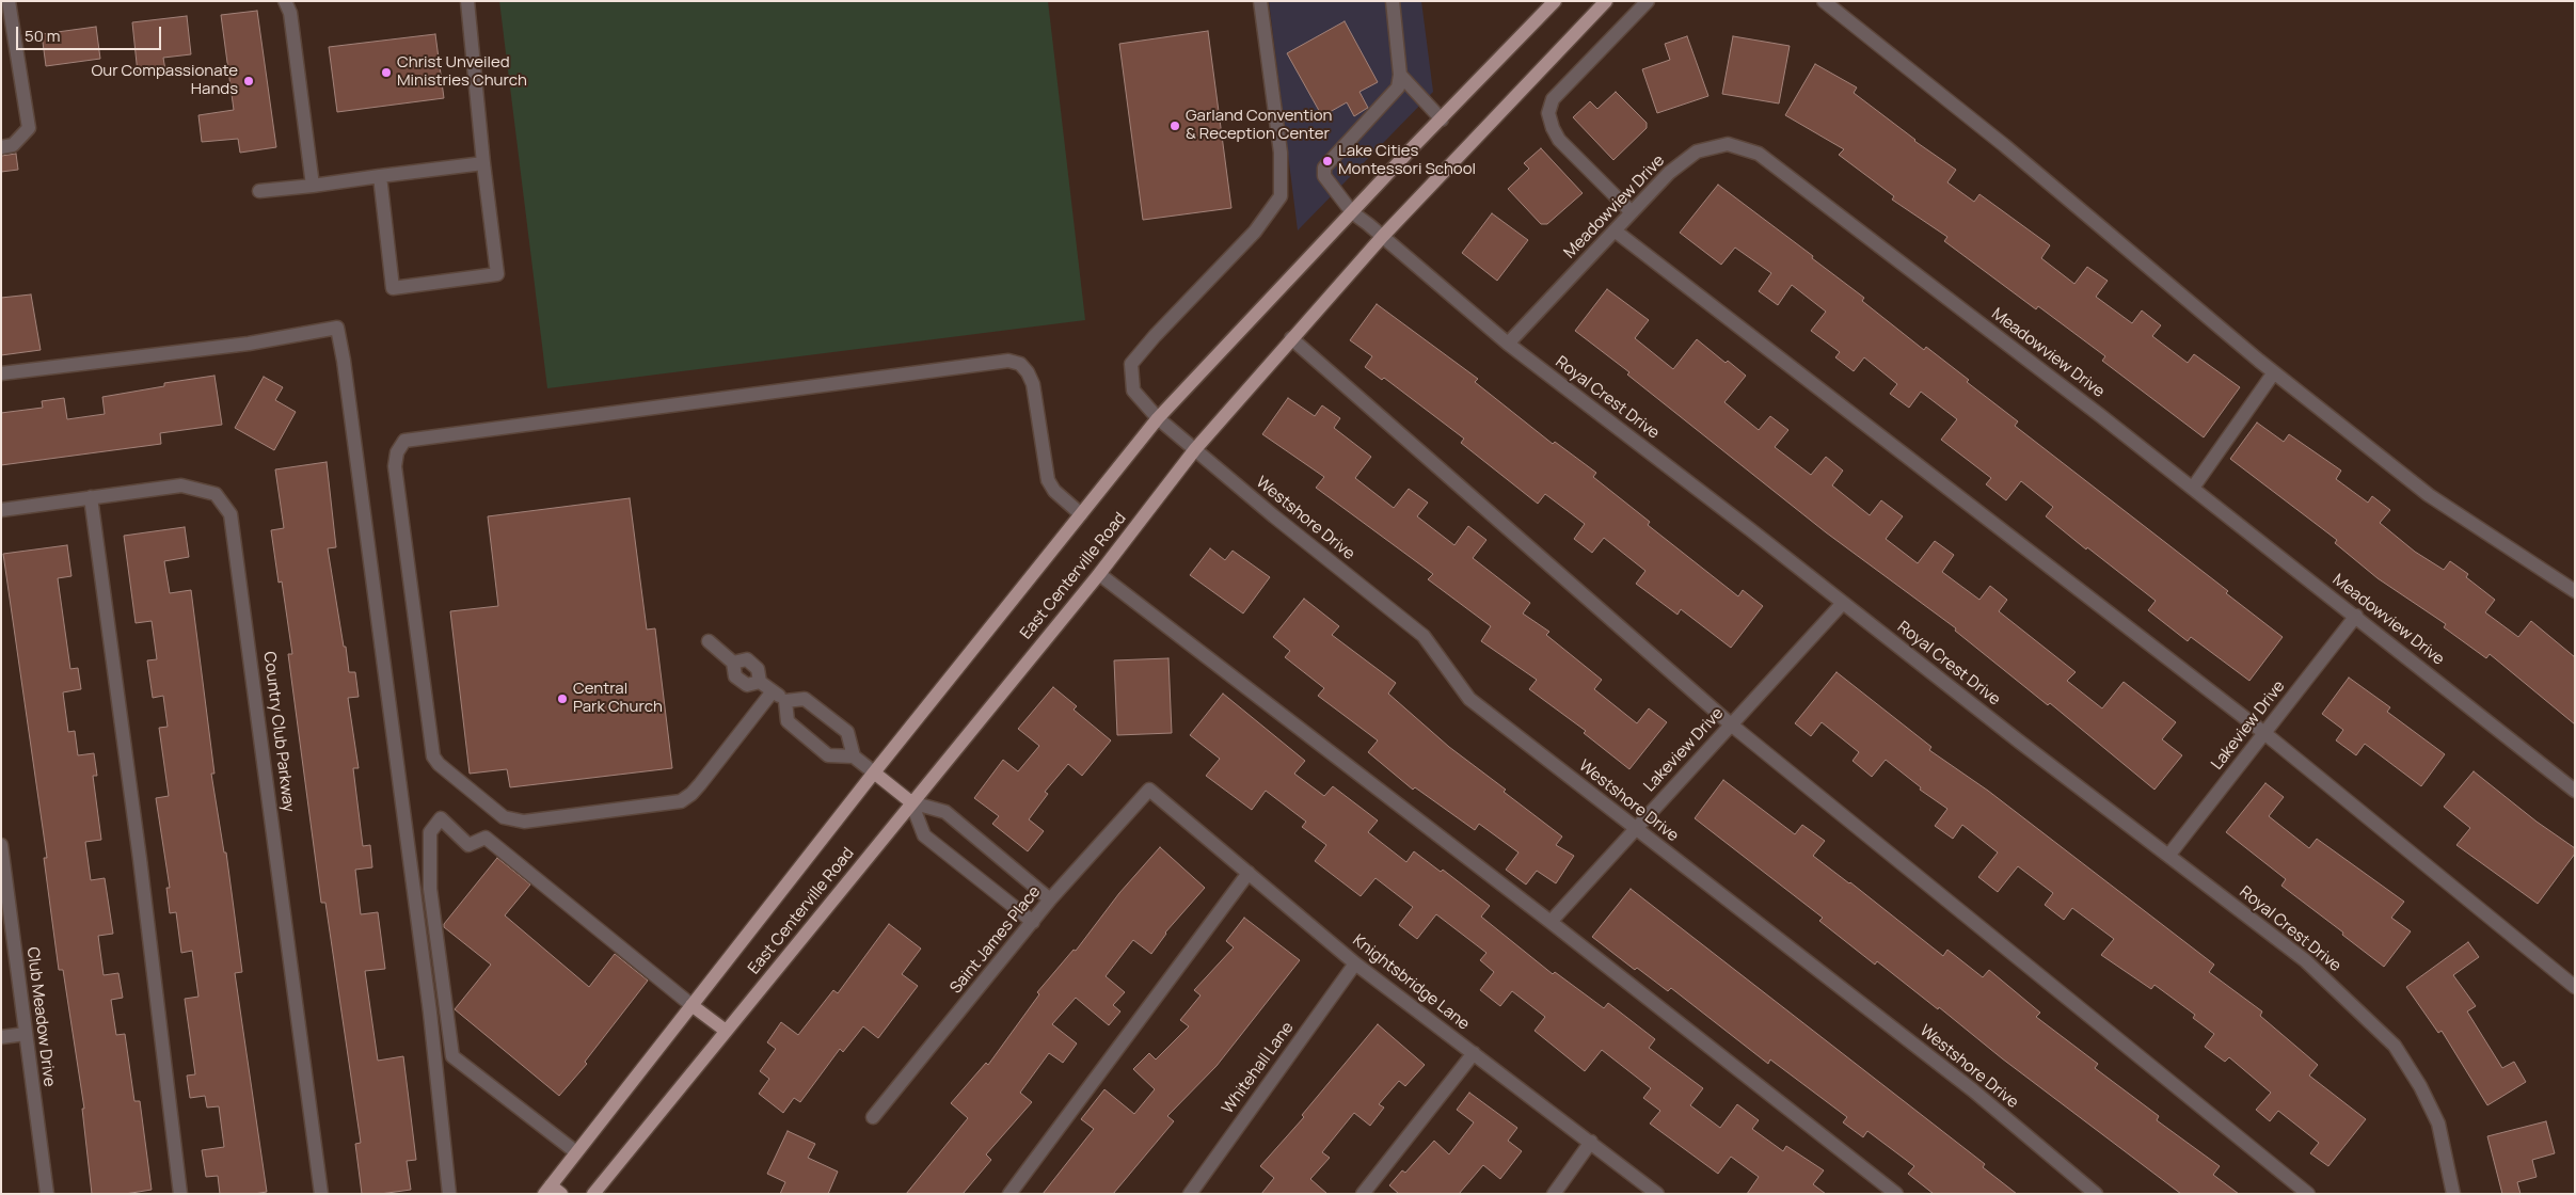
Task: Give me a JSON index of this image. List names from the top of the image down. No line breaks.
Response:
{"streets":{"main road":["East Centerville Road"],"street":["Meadowview Drive","Royal Crest Drive","Westshore Drive","Lakeview Drive","Country Club Parkway","Saint James Place","Knightsbridge Lane","Club Meadow Drive","Whitehall Lane"]},"crossings":[["Meadowview Drive","Royal Crest Drive"],["Meadowview Drive","Lakeview Drive"],["Royal Crest Drive","East Centerville Road"],["Royal Crest Drive","Lakeview Drive"],["Westshore Drive","East Centerville Road"],["Westshore Drive","Lakeview Drive"],["Saint James Place","Knightsbridge Lane"],["Knightsbridge Lane","Whitehall Lane"]],"places":["Christ Unveiled Ministries Church","Our Compassionate Hands","Garland Convention & Reception Center","Lake Cities Montessori School","Central Park Church"],"scale_bar":"50 m"}
